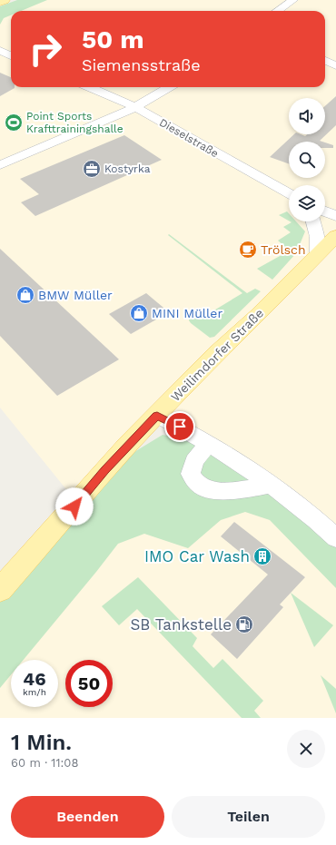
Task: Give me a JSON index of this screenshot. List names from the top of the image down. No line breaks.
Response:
{"streets":{"main road":["Weilimdorfer Straße"],"street":["Dieselstraße"]},"places":{"sports":["Point Sports Krafttrainingshalle"],"office":["Kostyrka"],"cafe":["Trölsch"],"shop":["BMW Müller","MINI Müller"],"building":["IMO Car Wash"],"fuel station":["SB Tankstelle"]},"page":{"turn":["50 m","Siemensstraße"],"speed":"46 km/h","limit":"50","heading":["1 Min.","60 m · 11:08"],"buttons":["Beenden","Teilen"]}}
